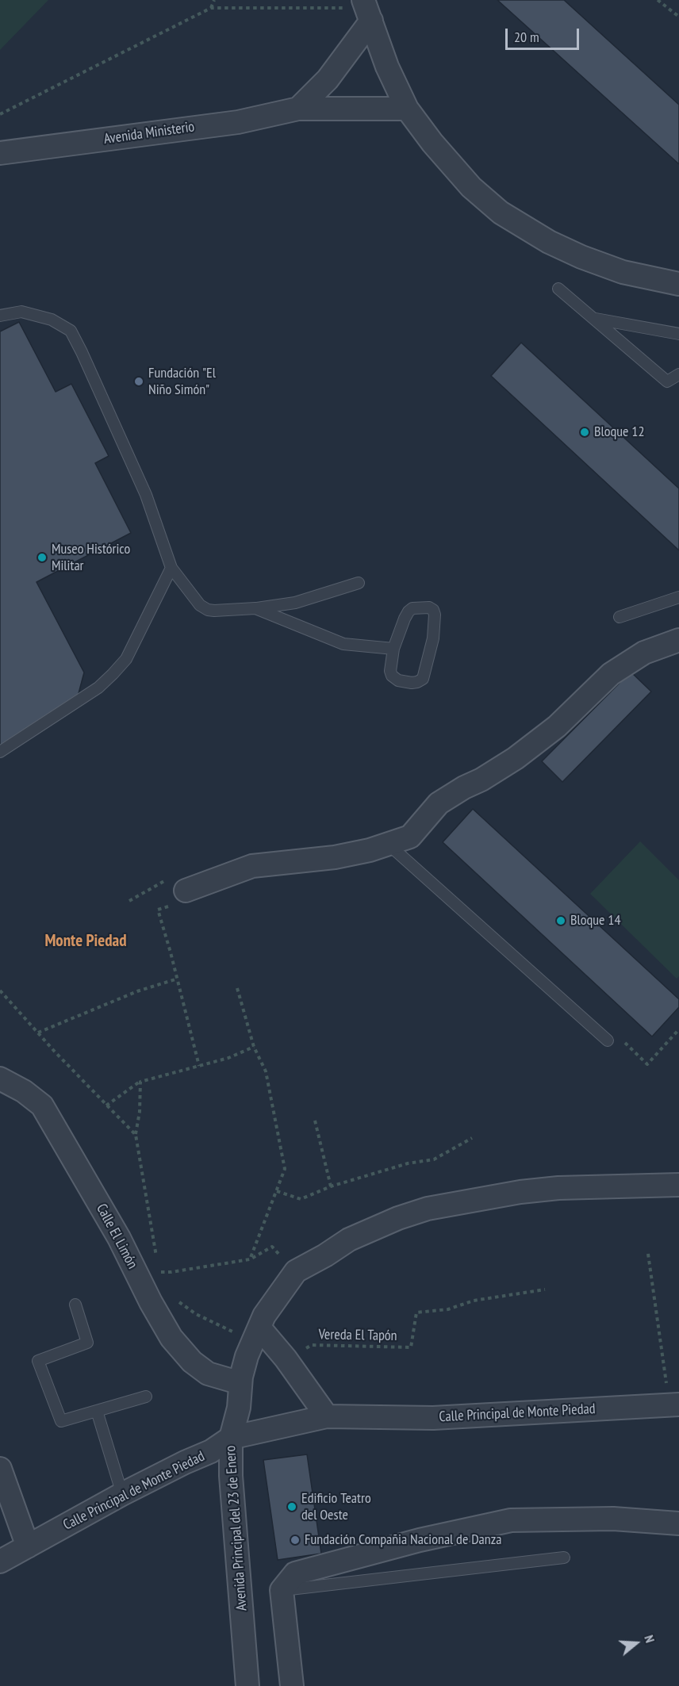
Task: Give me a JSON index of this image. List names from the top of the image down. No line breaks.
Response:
{"streets":{"street":["Avenida Ministerio","Calle El Limón","Calle Principal de Monte Piedad","Avenida Principal del 23 de Enero"],"path":["Vereda El Tapón"]},"crossings":[["Calle El Limón","Avenida Principal del 23 de Enero"],["Calle Principal de Monte Piedad","Avenida Principal del 23 de Enero"]],"districts":["Monte Piedad"],"places":["Fundación \"El Niño Simón\"","Bloque 12","Museo Histórico Militar","Bloque 14","Edificio Teatro del Oeste","Fundación Compañia Nacional de Danza"],"scale_bar":"20 m","north":"right"}
